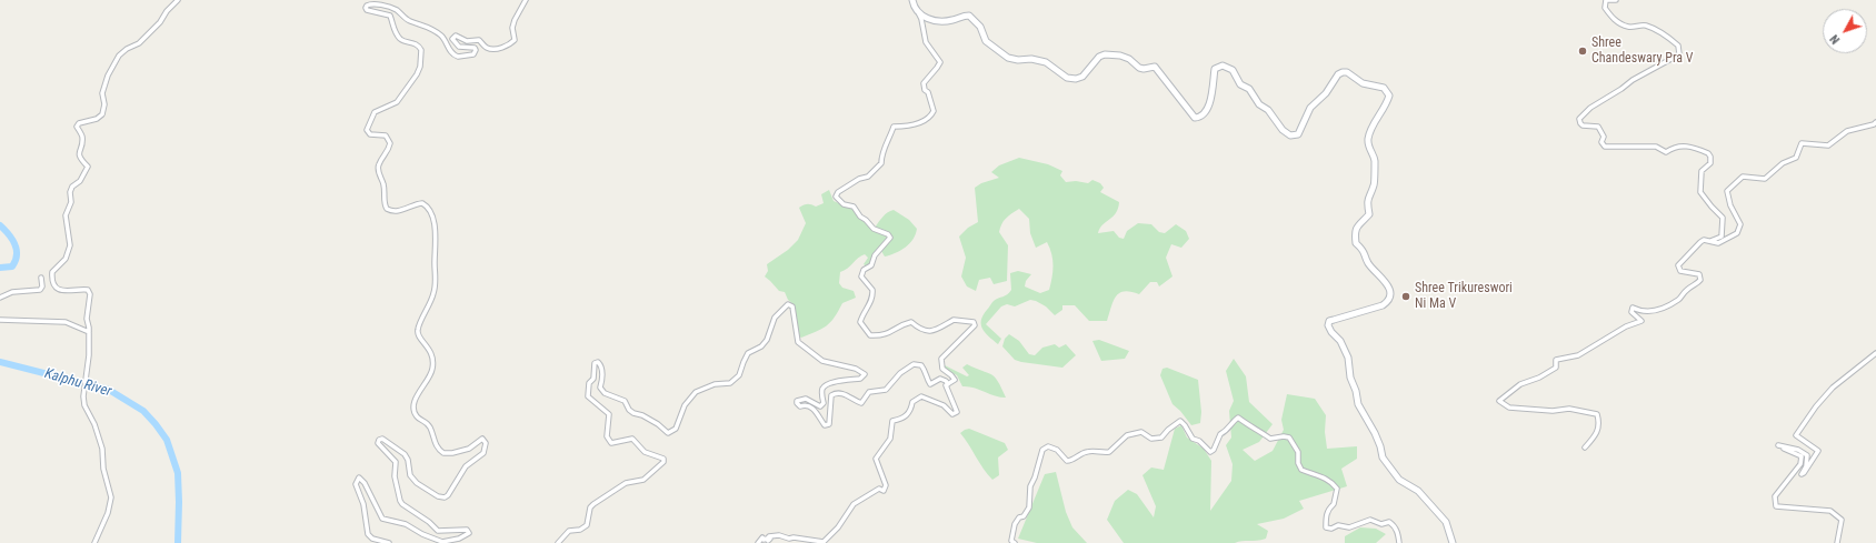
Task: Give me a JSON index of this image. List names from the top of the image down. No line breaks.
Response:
{"water":["Kalphu River"],"places":["Shree Chandeswary Pra V","Shree Trikureswori Ni Ma V"],"north":"bottom left"}
